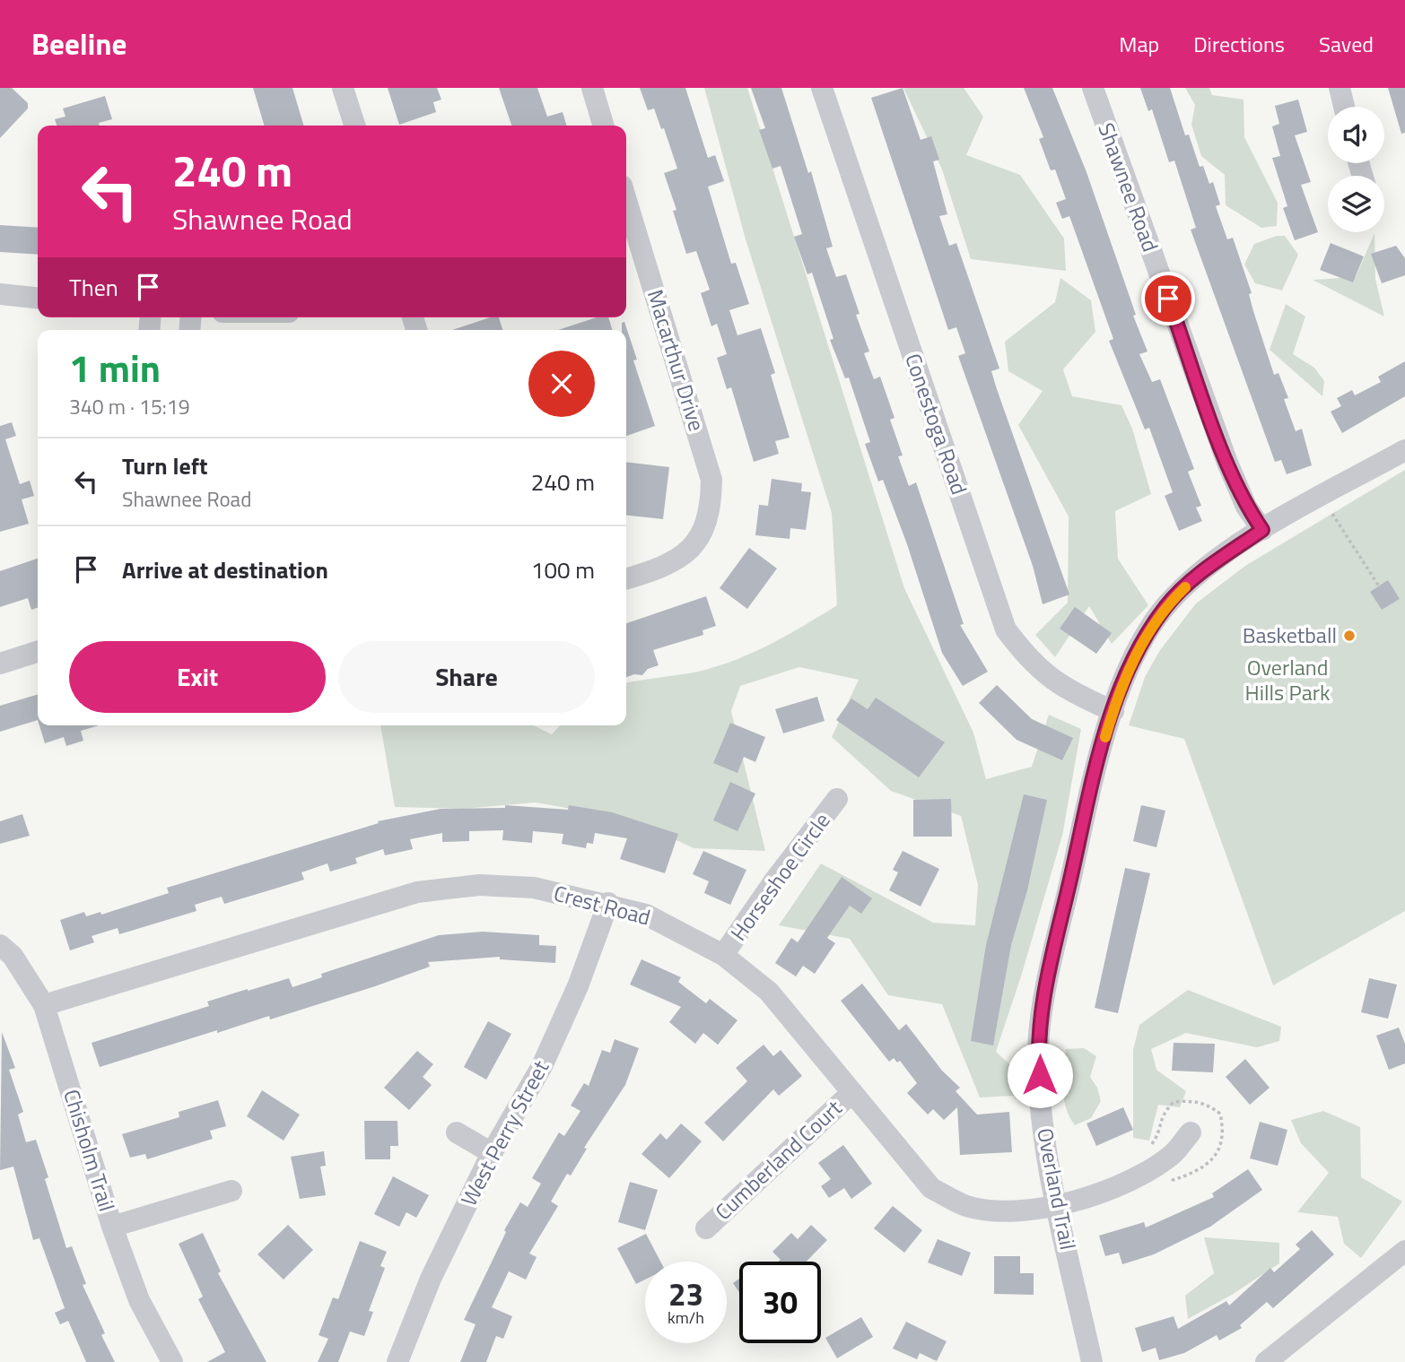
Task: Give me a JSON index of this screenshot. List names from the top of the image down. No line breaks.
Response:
{"streets":{"street":["Shawnee Road","Macarthur Drive","Conestoga Road","Horseshoe Circle","Crest Road","West Perry Street","Chisholm Trail","Cumberland Court","Overland Trail"]},"crossings":[["Shawnee Road","Overland Trail"],["Conestoga Road","Overland Trail"],["Horseshoe Circle","Crest Road"],["Crest Road","West Perry Street"],["Crest Road","Chisholm Trail"],["Crest Road","Cumberland Court"],["Crest Road","Overland Trail"]],"parks":["Overland Hills Park"],"places":["Basketball"],"page":{"header":"Beeline","nav":["Map","Directions","Saved"],"turn":["240 m","Shawnee Road"],"then":"Then","heading":["1 min","340 m · 15:19"],"list":[{"name":"Turn left","note":"Shawnee Road","value":"240 m"},{"name":"Arrive at destination","value":"100 m"}],"buttons":["Exit","Share"],"speed":"23 km/h","limit":"30"}}
